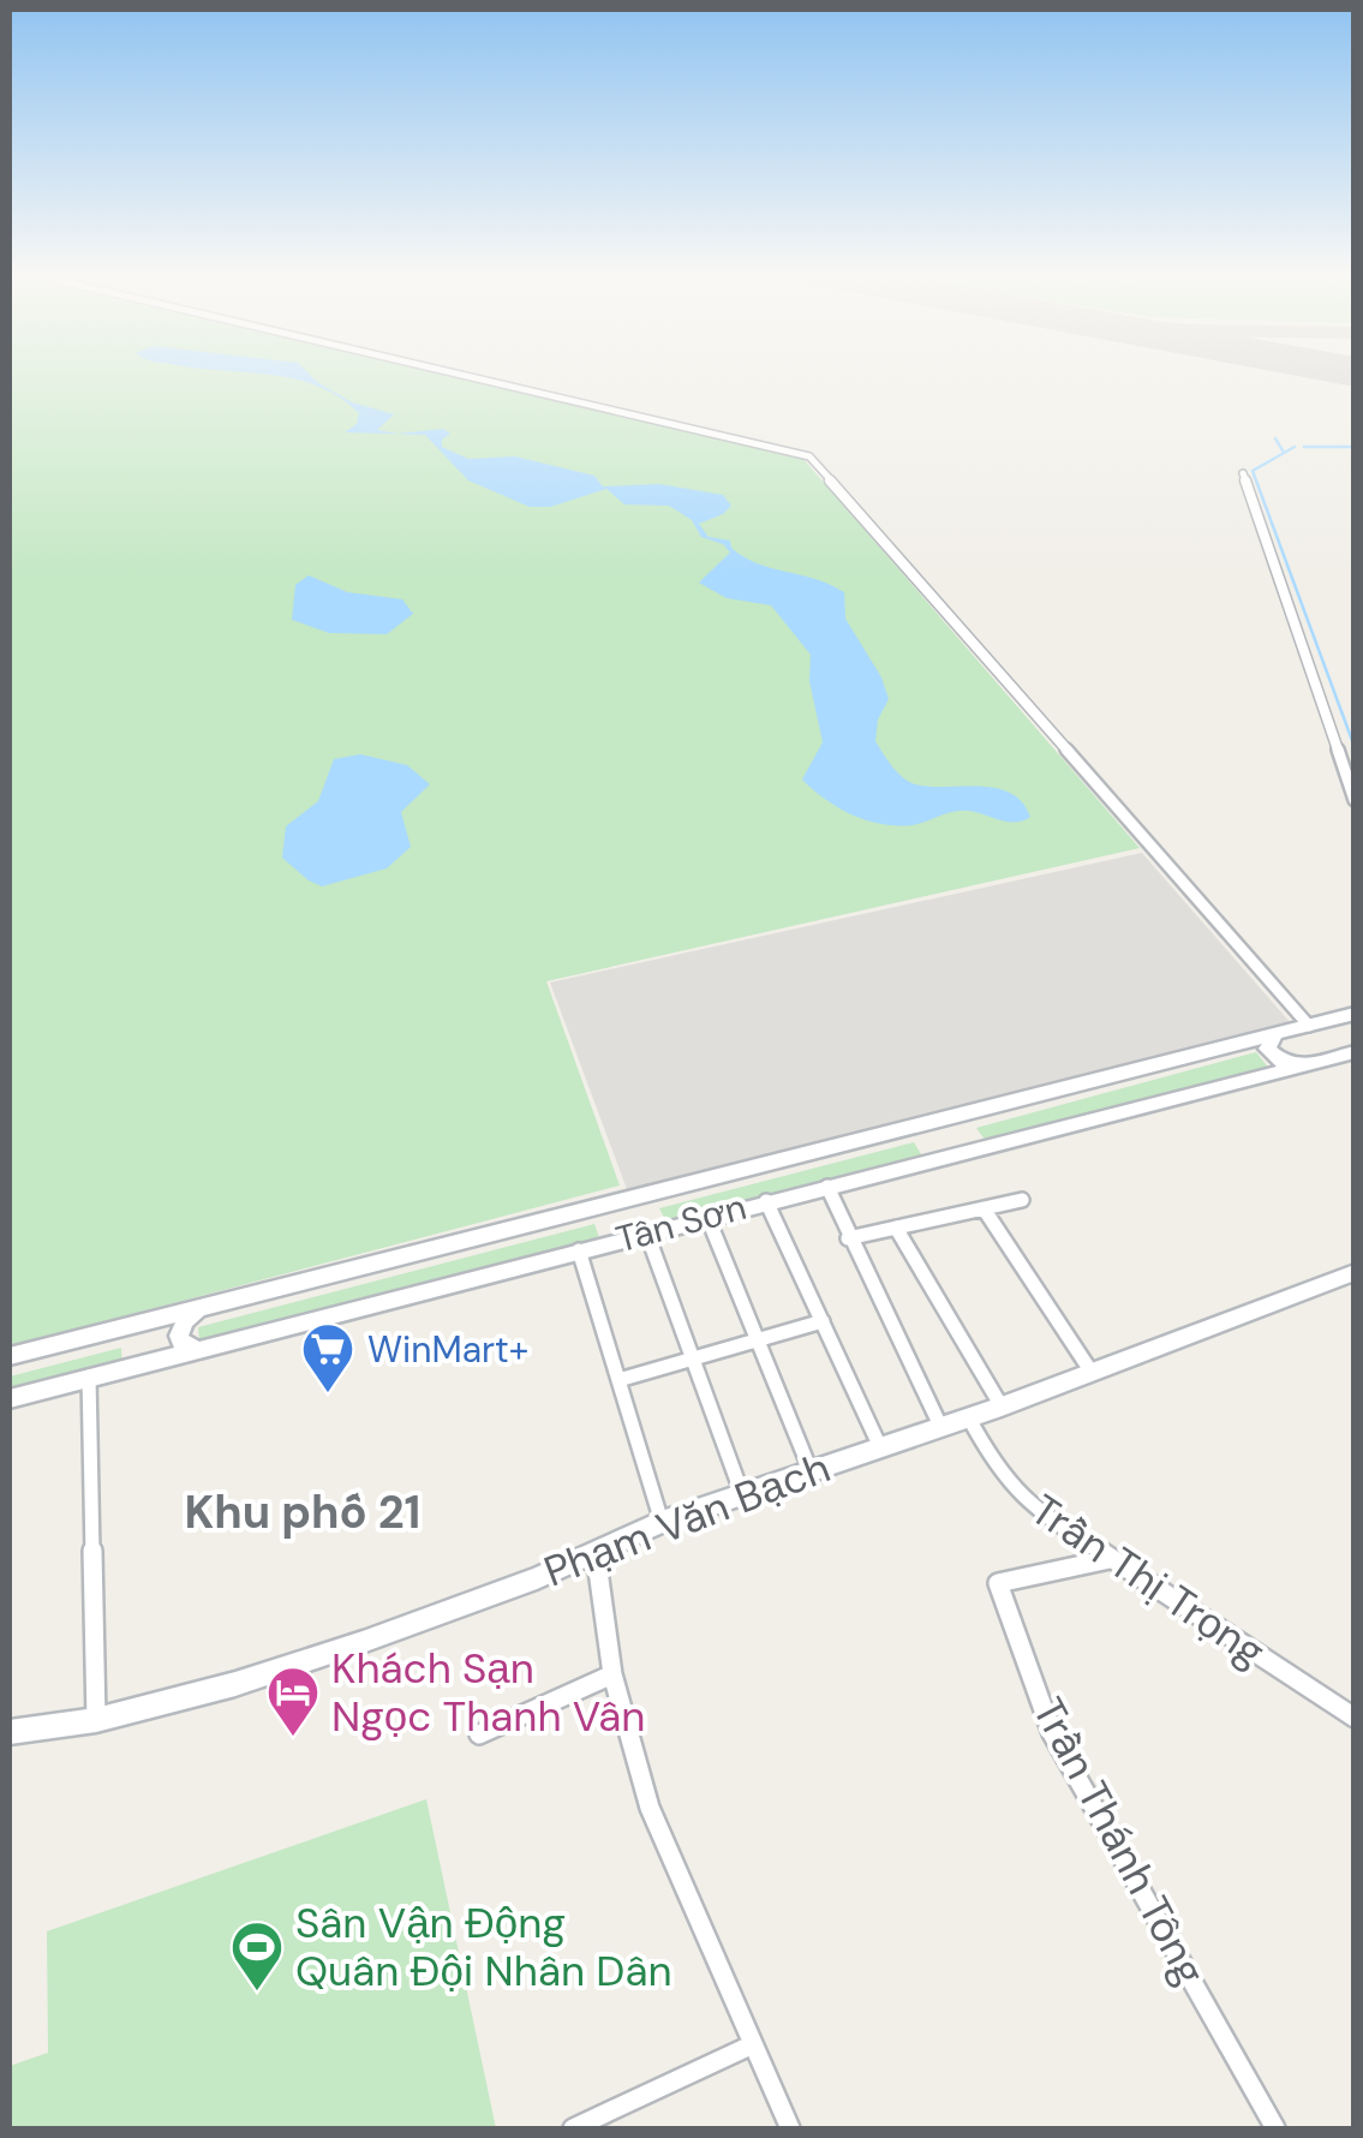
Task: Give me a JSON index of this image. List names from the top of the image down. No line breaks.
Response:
{"streets":{"street":["Tân Sơn","Phạm Văn Bạch","Trần Thị Trọng","Trần Thánh Tông"]},"crossings":[["Phạm Văn Bạch","Trần Thị Trọng"],["Trần Thị Trọng","Trần Thánh Tông"]],"districts":["Khu phố 21"],"places":{"supermarket":["WinMart+"],"hotel":["Khách Sạn Ngọc Thanh Vân"],"sports":["Sân Vận Động Quân Đội Nhân Dân"]}}
